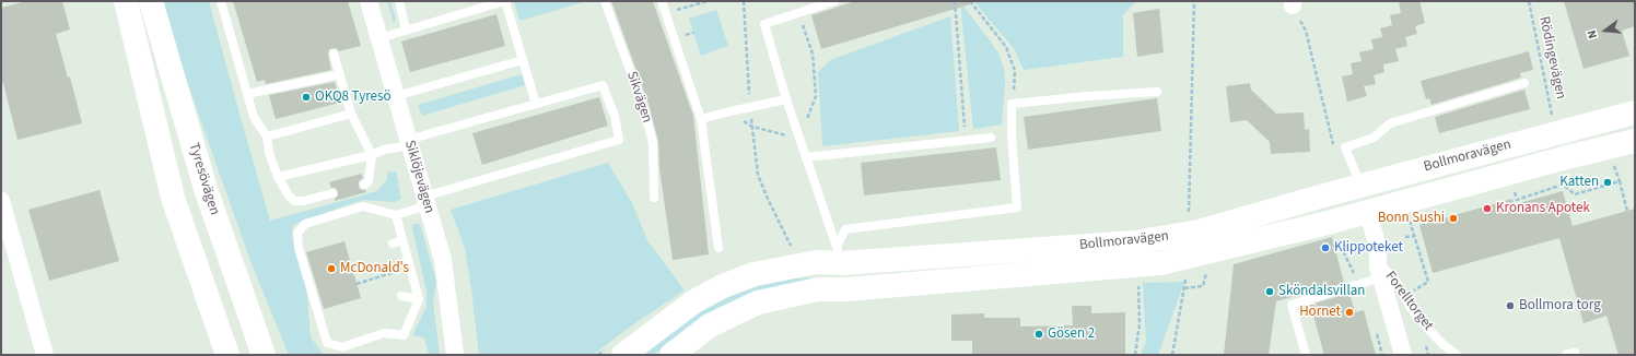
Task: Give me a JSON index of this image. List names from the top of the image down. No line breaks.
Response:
{"streets":{"street":["Bollmoravägen","Siklöjevägen","Tyresövägen"],"lane":["Sikvägen","Forelltorget"],"path":["Rödingevägen"]},"places":["OKQ8 Tyresö","Katten","Kronans Apotek","Bonn Sushi","Klippoteket","McDonald's","Sköndalsvillan","Bollmora torg","Hörnet","Gösen 2"],"north":"left"}
